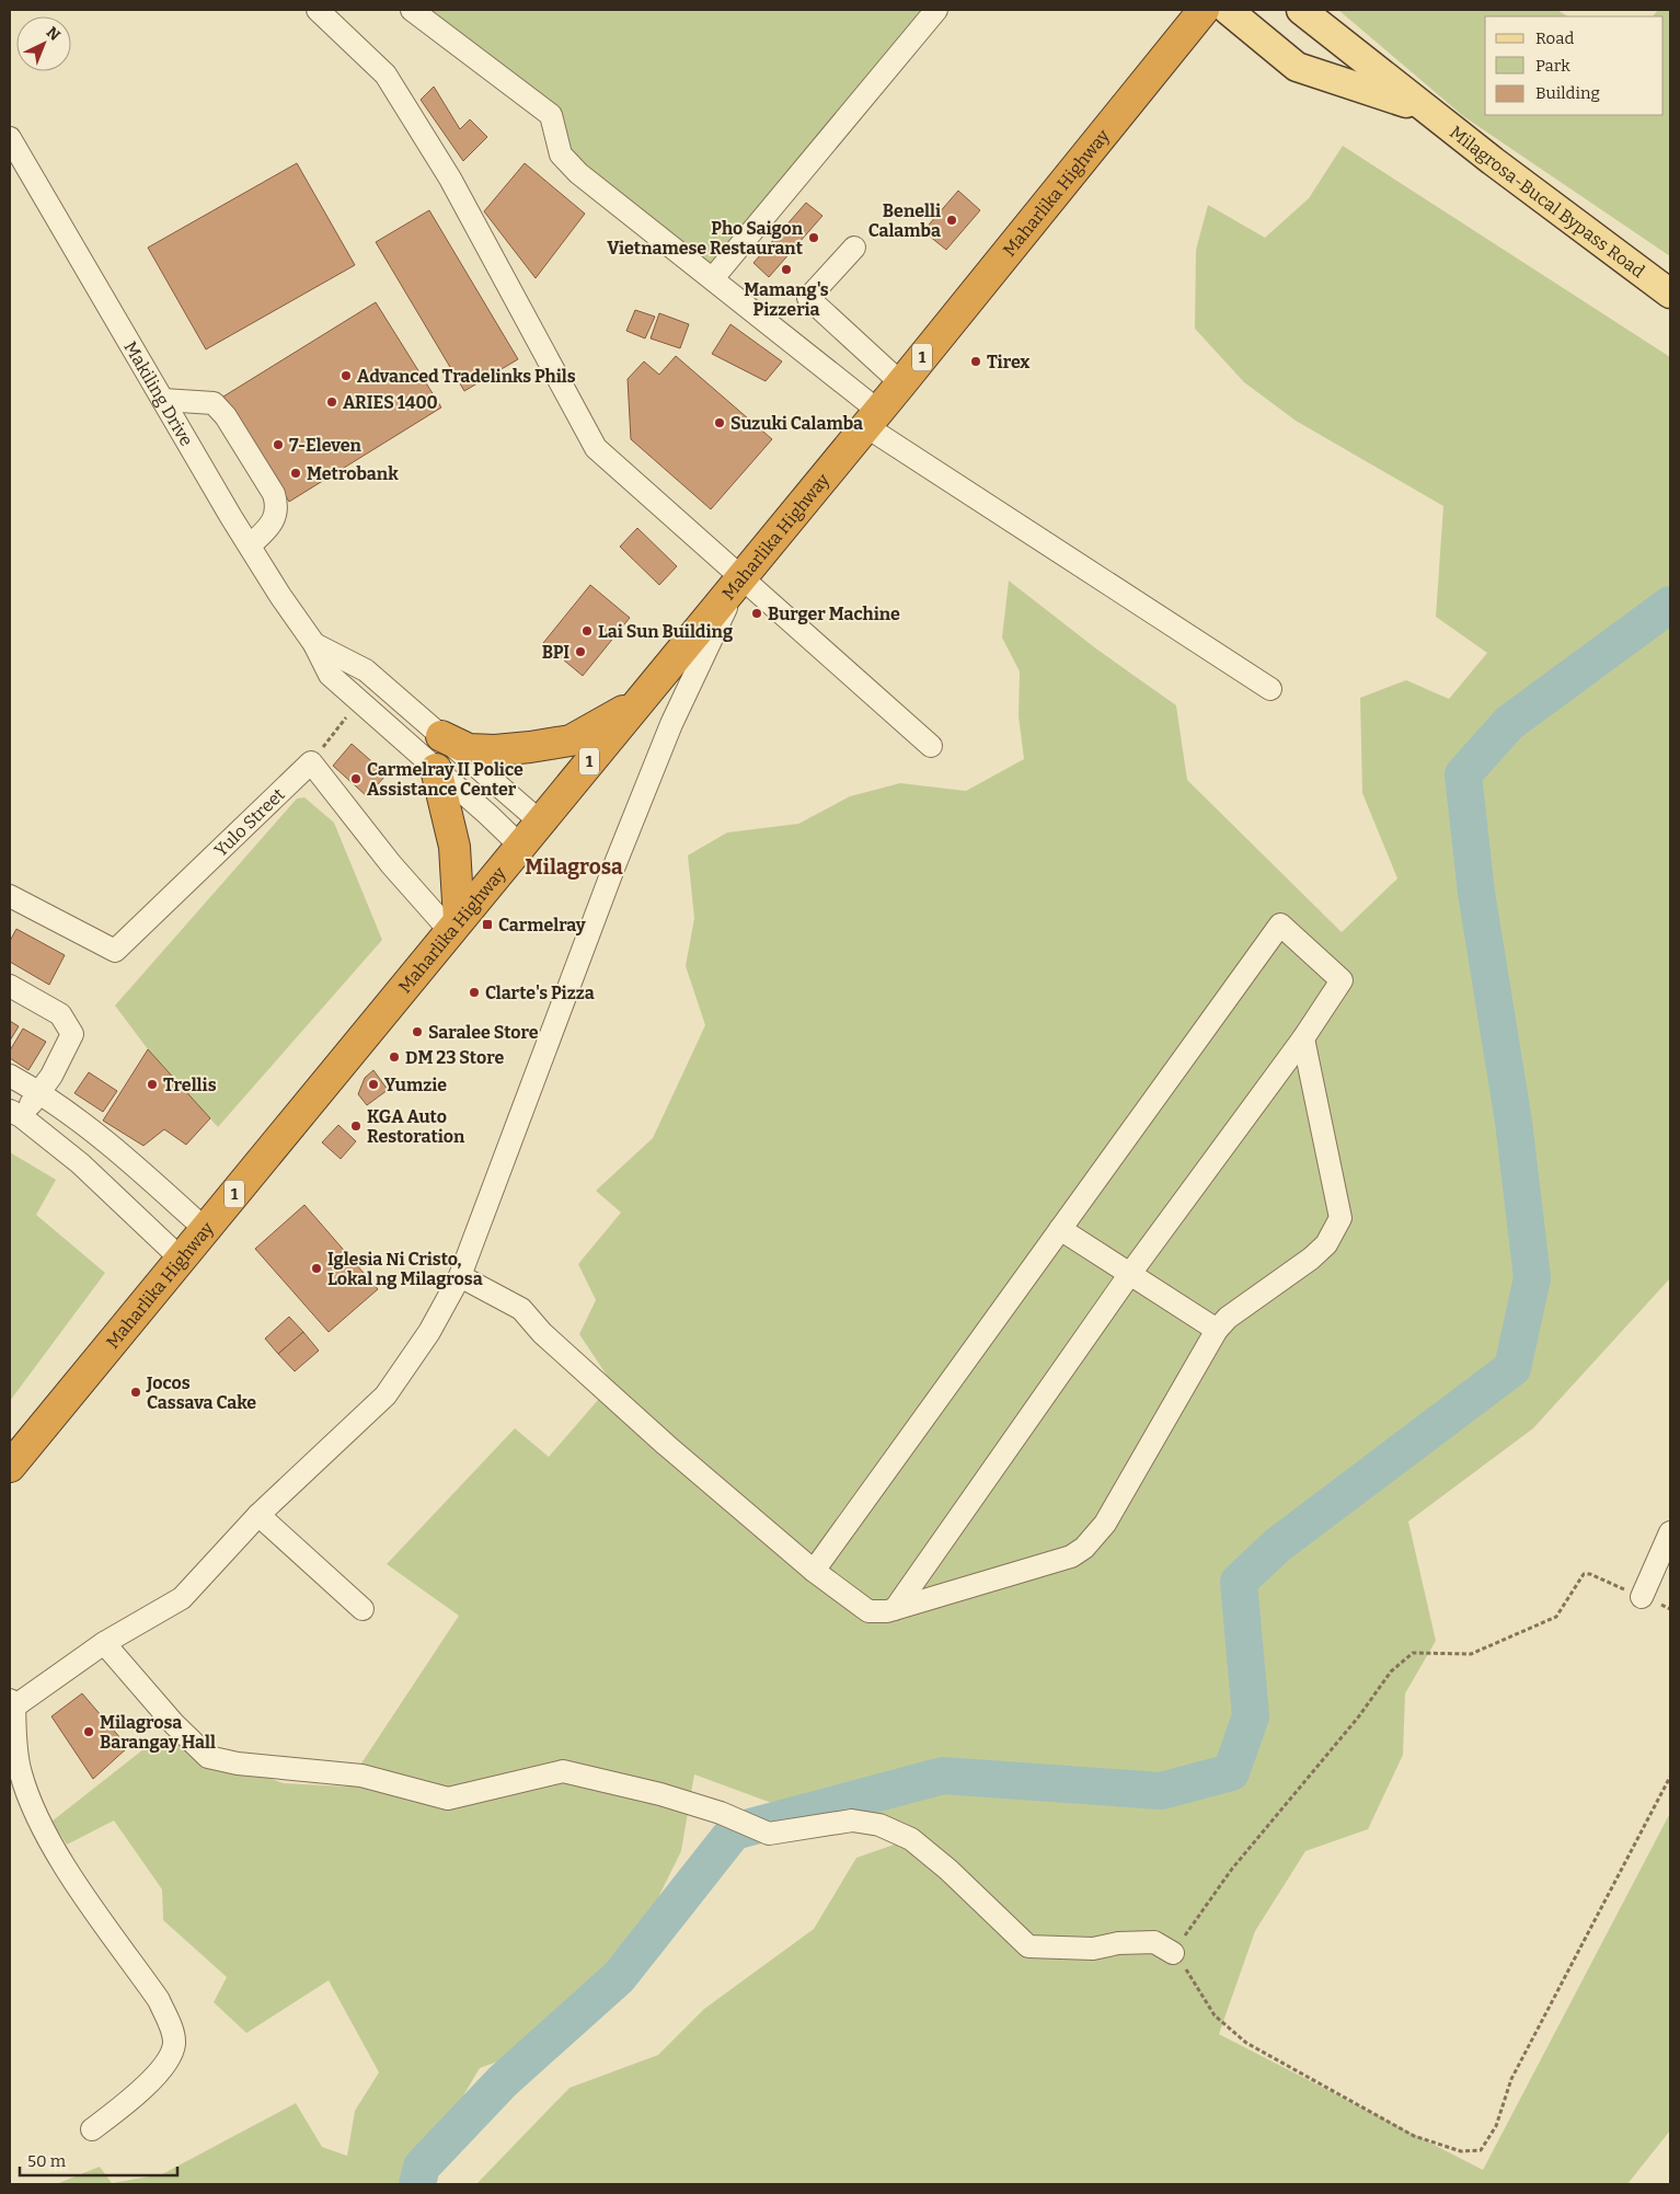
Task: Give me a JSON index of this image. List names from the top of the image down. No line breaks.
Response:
{"streets":{"highway":["Maharlika Highway","1"],"main road":["Milagrosa-Bucal Bypass Road"],"street":["Makiling Drive","Yulo Street"]},"crossings":[["Maharlika Highway","Makiling Drive"]],"districts":["Milagrosa"],"places":{"other":["Benelli Calamba","Pho Saigon Vietnamese Restaurant","Mamang's Pizzeria","Tirex","Advanced Tradelinks Phils","ARIES 1400","Suzuki Calamba","7-Eleven","Metrobank","Burger Machine","Lai Sun Building","BPI","Carmelray II Police Assistance Center","Clarte's Pizza","Saralee Store","DM 23 Store","Trellis","Yumzie","KGA Auto Restoration","Iglesia Ni Cristo, Lokal ng Milagrosa","Jocos Cassava Cake","Milagrosa Barangay Hall"],"transit":["Carmelray"]},"legend":["Road","Park","Building"],"scale_bar":"50 m","north":"top right"}
